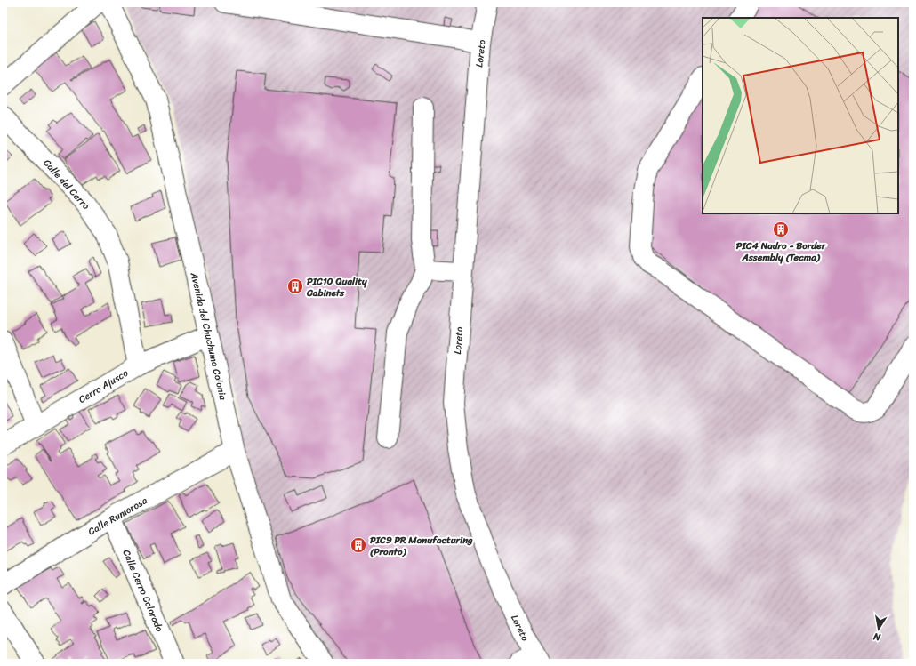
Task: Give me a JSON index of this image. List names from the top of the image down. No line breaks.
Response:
{"streets":{"street":["Loreto","Calle del Cerro","Avenida del Chuchuma Colonia","Cerro Ajusco","Calle Rumorosa","Calle Cerro Colorado"]},"crossings":[["Calle del Cerro","Cerro Ajusco"],["Avenida del Chuchuma Colonia","Cerro Ajusco"],["Avenida del Chuchuma Colonia","Calle Rumorosa"],["Calle Rumorosa","Calle Cerro Colorado"]],"places":{"building":["PIC4 Nadro - Border Assembly (Tecma)","PIC10 Quality Cabinets","PIC9 PR Manufacturing (Pronto)"]},"north":"bottom"}
